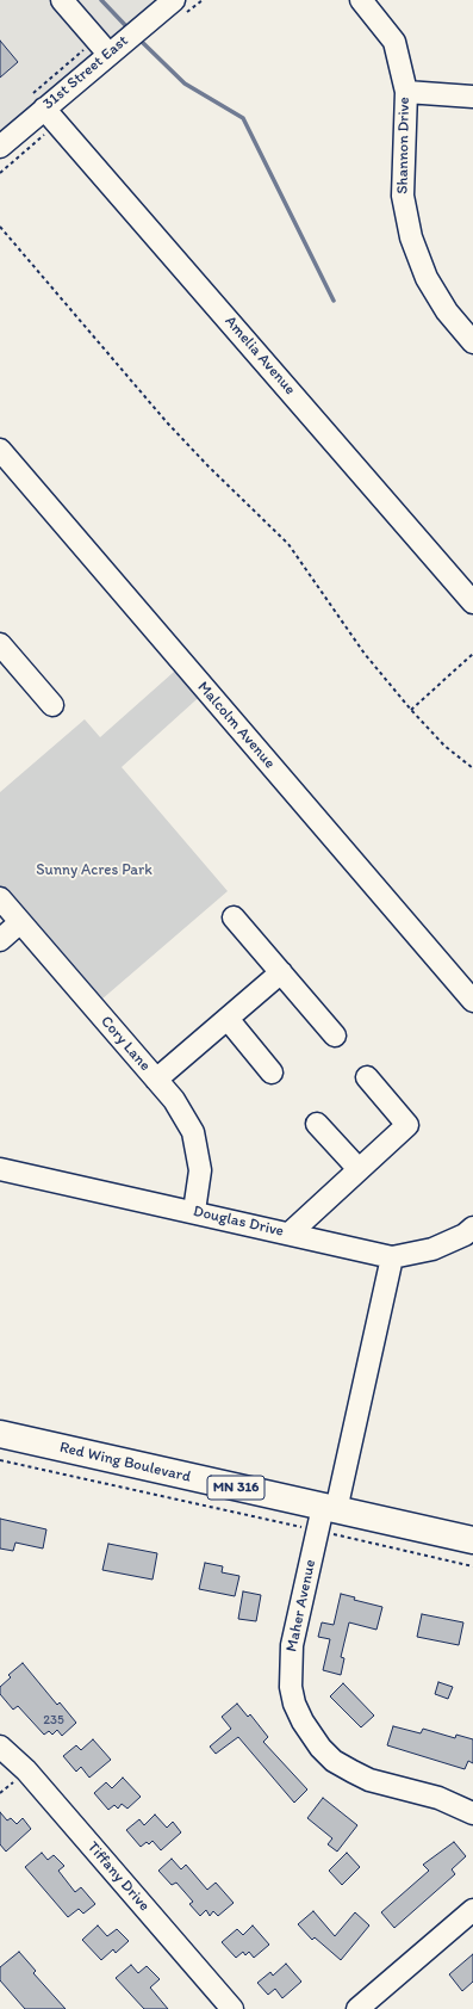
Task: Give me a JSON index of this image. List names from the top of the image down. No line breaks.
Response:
{"streets":{"main road":["Red Wing Boulevard","MN 316"],"street":["31st Street East","Shannon Drive","Amelia Avenue","Malcolm Avenue","Cory Lane","Douglas Drive","Maher Avenue","Tiffany Drive"]},"crossings":[["31st Street East","Amelia Avenue"],["Cory Lane","Douglas Drive"],["Douglas Drive","Maher Avenue"],["Red Wing Boulevard","Maher Avenue"]],"parks":["Sunny Acres Park"],"house_numbers":["235"]}
